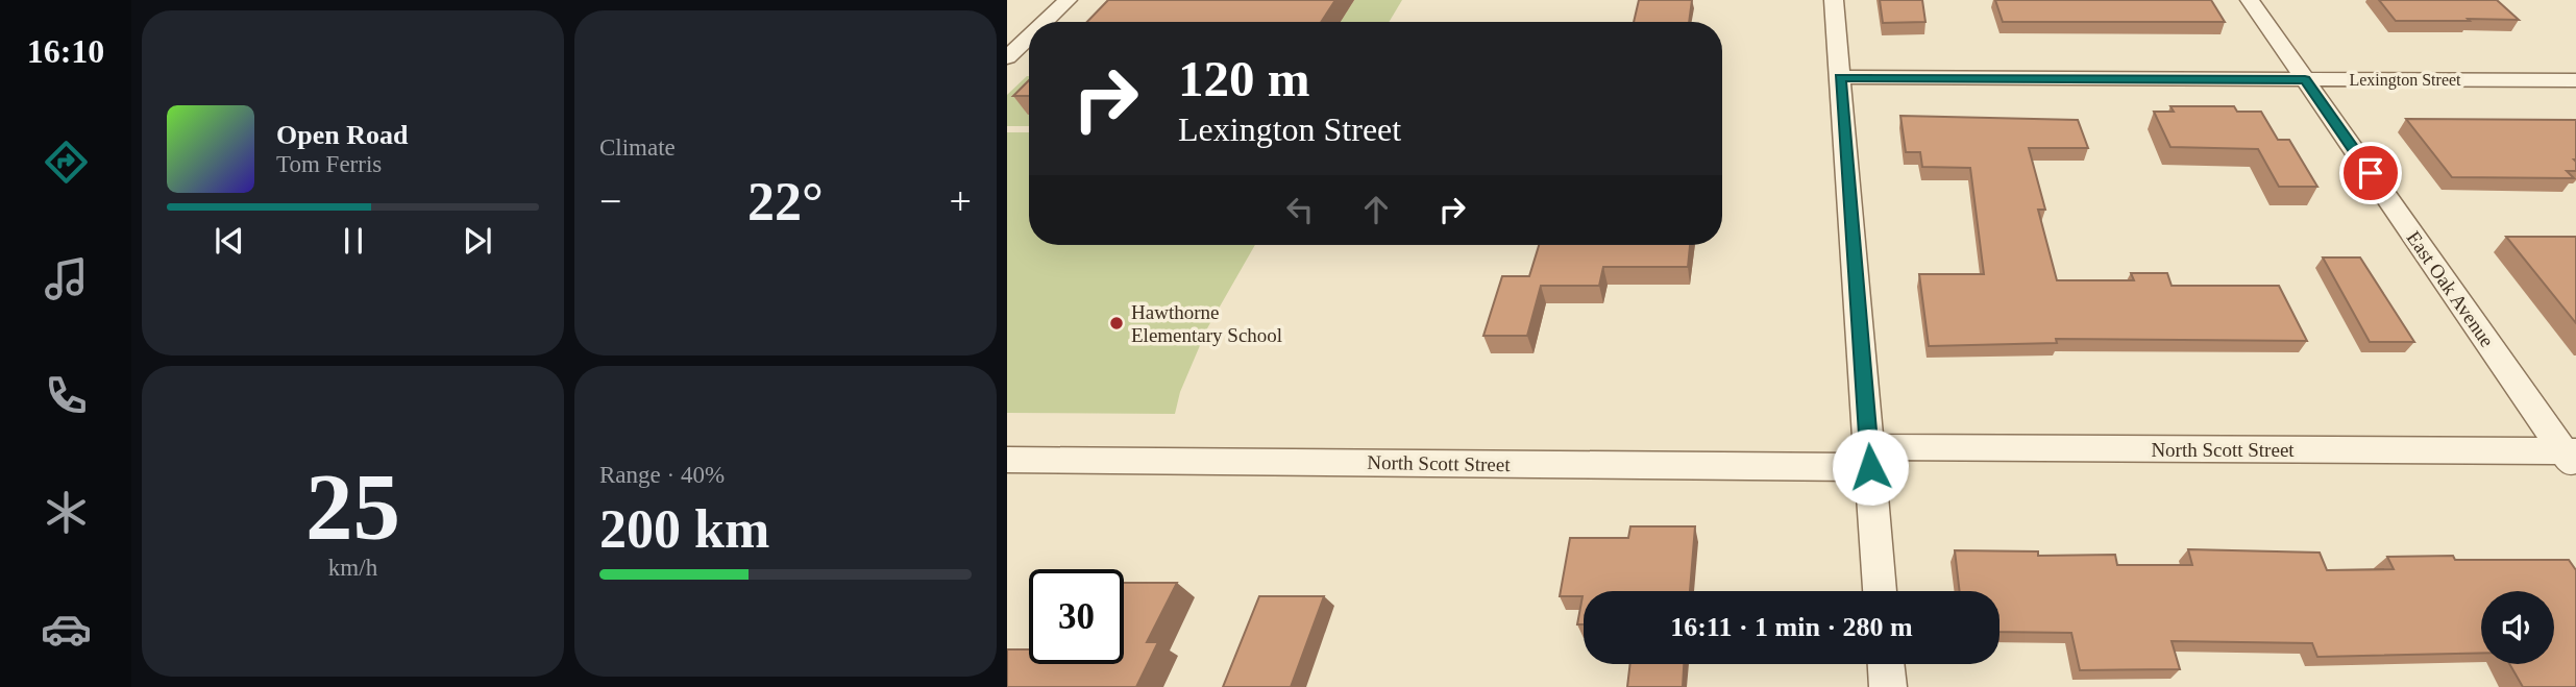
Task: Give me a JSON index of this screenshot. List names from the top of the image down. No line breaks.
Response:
{"streets":{"street":["Lexington Street","East Oak Avenue","North Scott Street"]},"crossings":[["Lexington Street","East Oak Avenue"],["East Oak Avenue","North Scott Street"]],"places":["Hawthorne Elementary School"],"page":{"tabs":"16:10","tile":["Climate",["25","km/h"],["Range · 40%","200 km"]],"turn":["120 m","Lexington Street"],"song":["Open Road","Tom Ferris"],"heat":["−","22°","+"],"limit":"30","trip":"16:11 · 1 min · 280 m"}}
